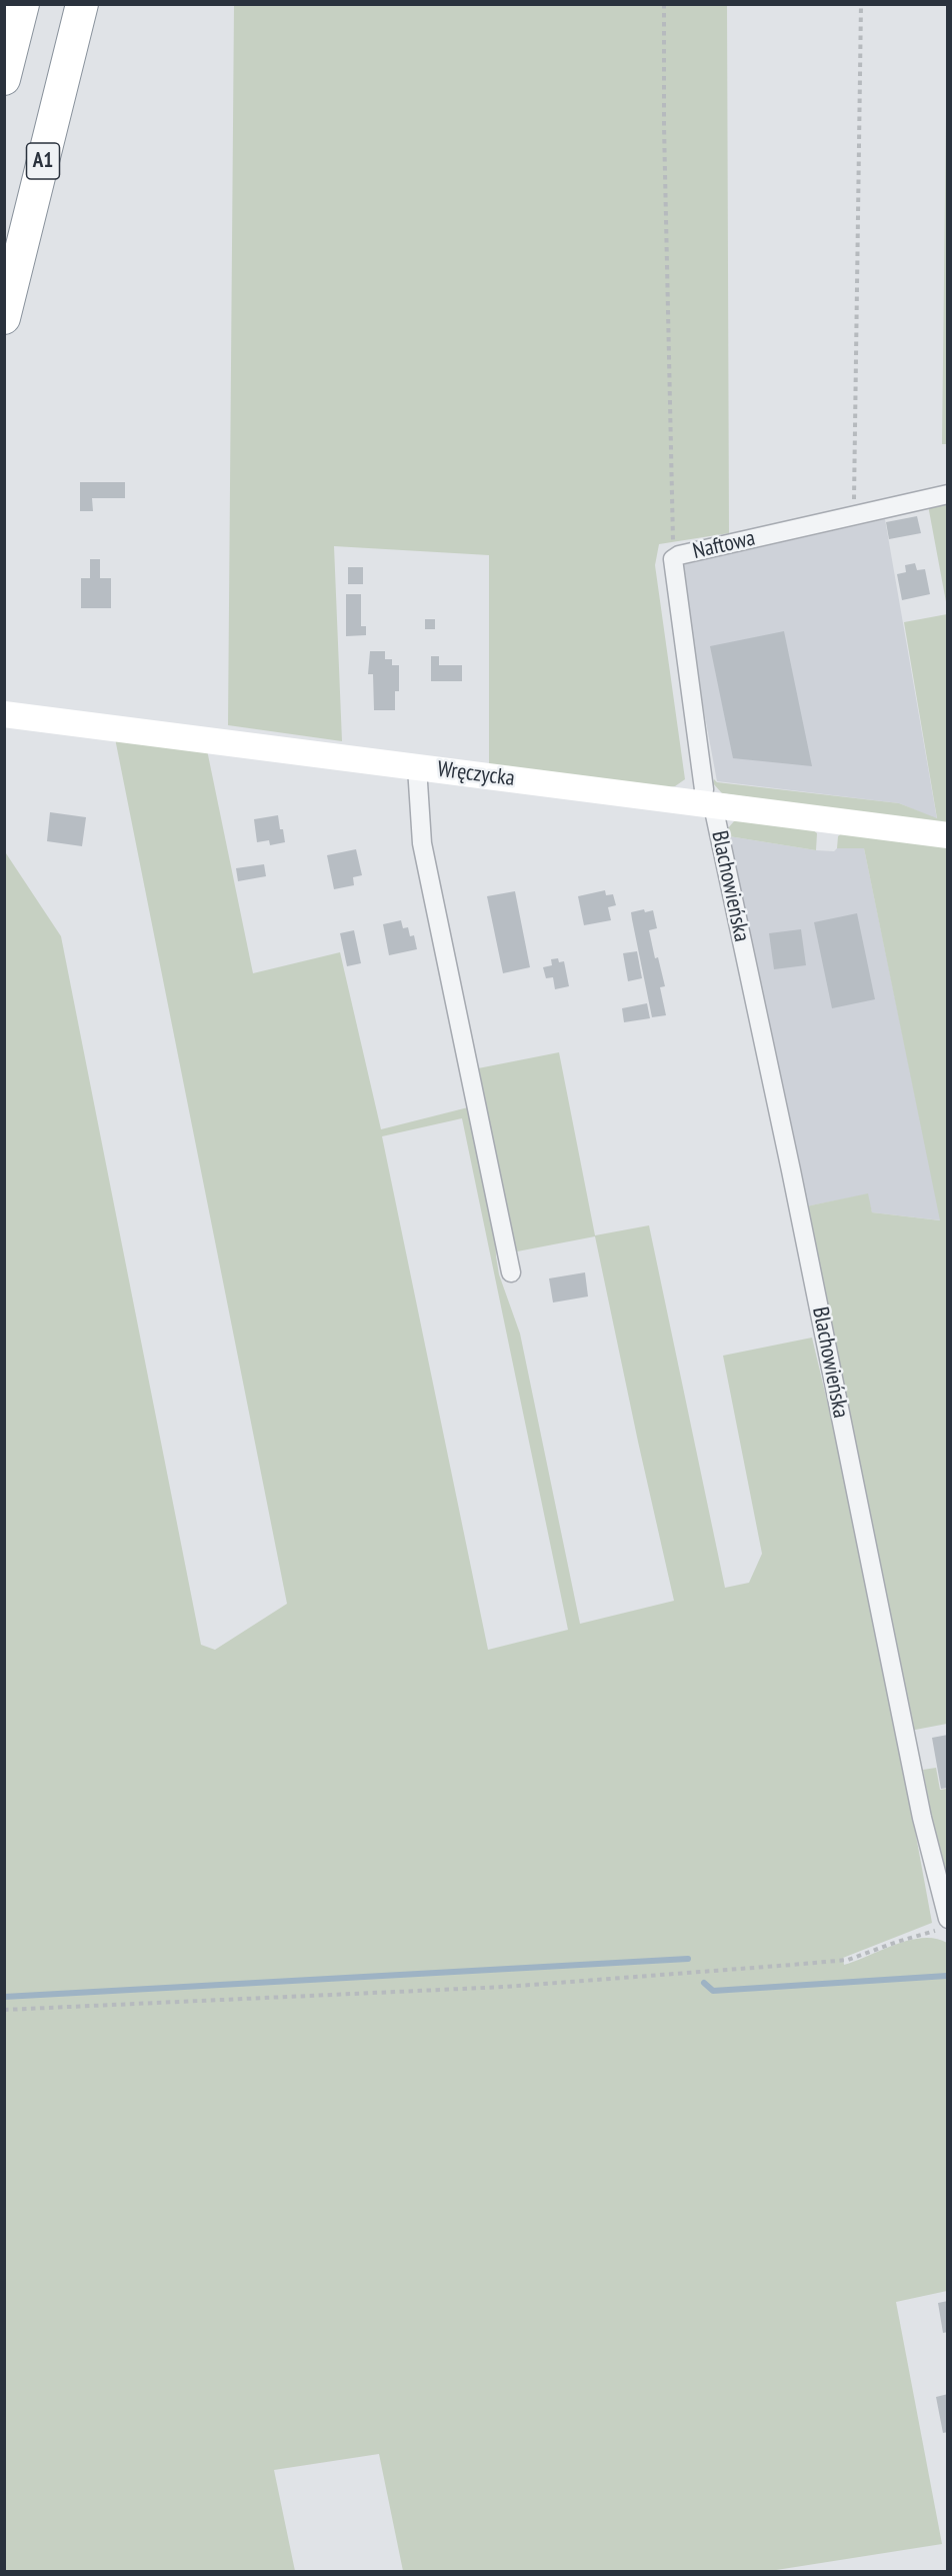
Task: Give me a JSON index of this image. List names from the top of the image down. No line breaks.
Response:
{"streets":{"highway":["A1"],"main road":["Wręczycka"],"street":["Naftowa","Blachowieńska"]},"crossings":[["Naftowa","Wręczycka"],["Naftowa","Blachowieńska"],["Wręczycka","Blachowieńska"]]}
